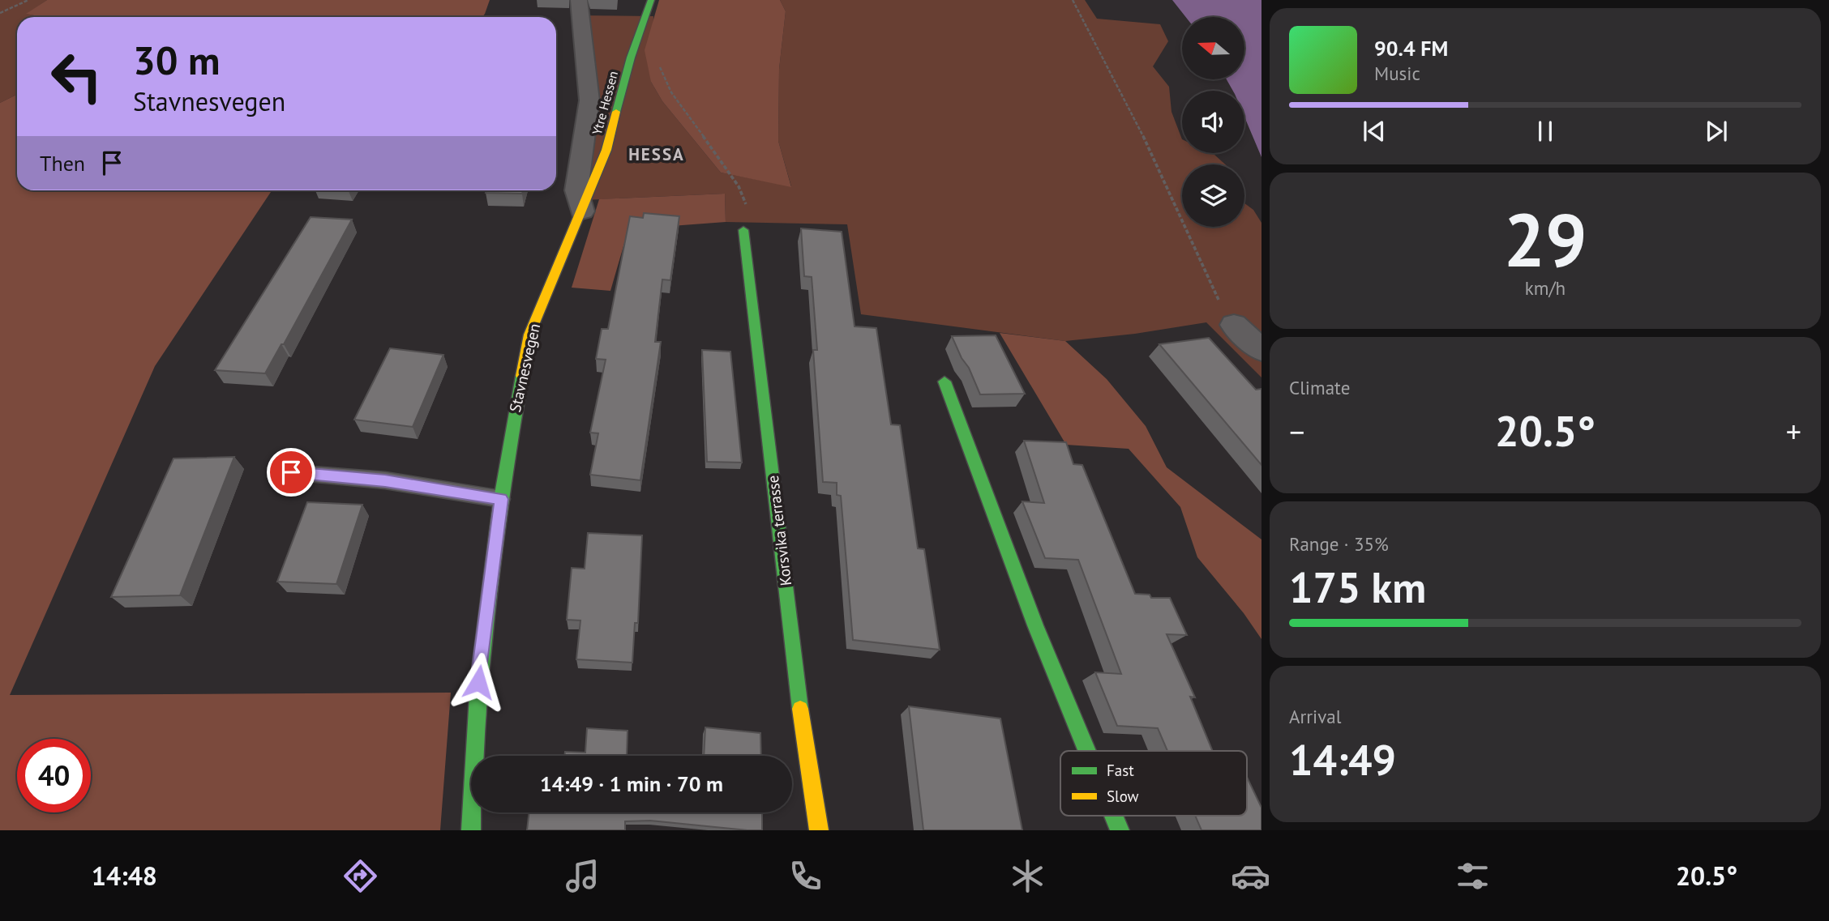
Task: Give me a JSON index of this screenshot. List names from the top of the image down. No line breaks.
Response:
{"streets":{"street":["Ytre Hessen","Stavnesvegen","Korsvika terrasse"]},"crossings":[["Ytre Hessen","Stavnesvegen"]],"districts":["HESSA"],"legend":["Fast","Slow"],"north":"left","page":{"turn":["30 m","Stavnesvegen"],"song":["90.4 FM","Music"],"then":"Then","tile":[["29","km/h"],"Climate",["Range · 35%","175 km"],["Arrival","14:49"]],"heat":["−","20.5°","+"],"limit":"40","trip":"14:49 · 1 min · 70 m","tabs":["14:48","20.5°"]}}
